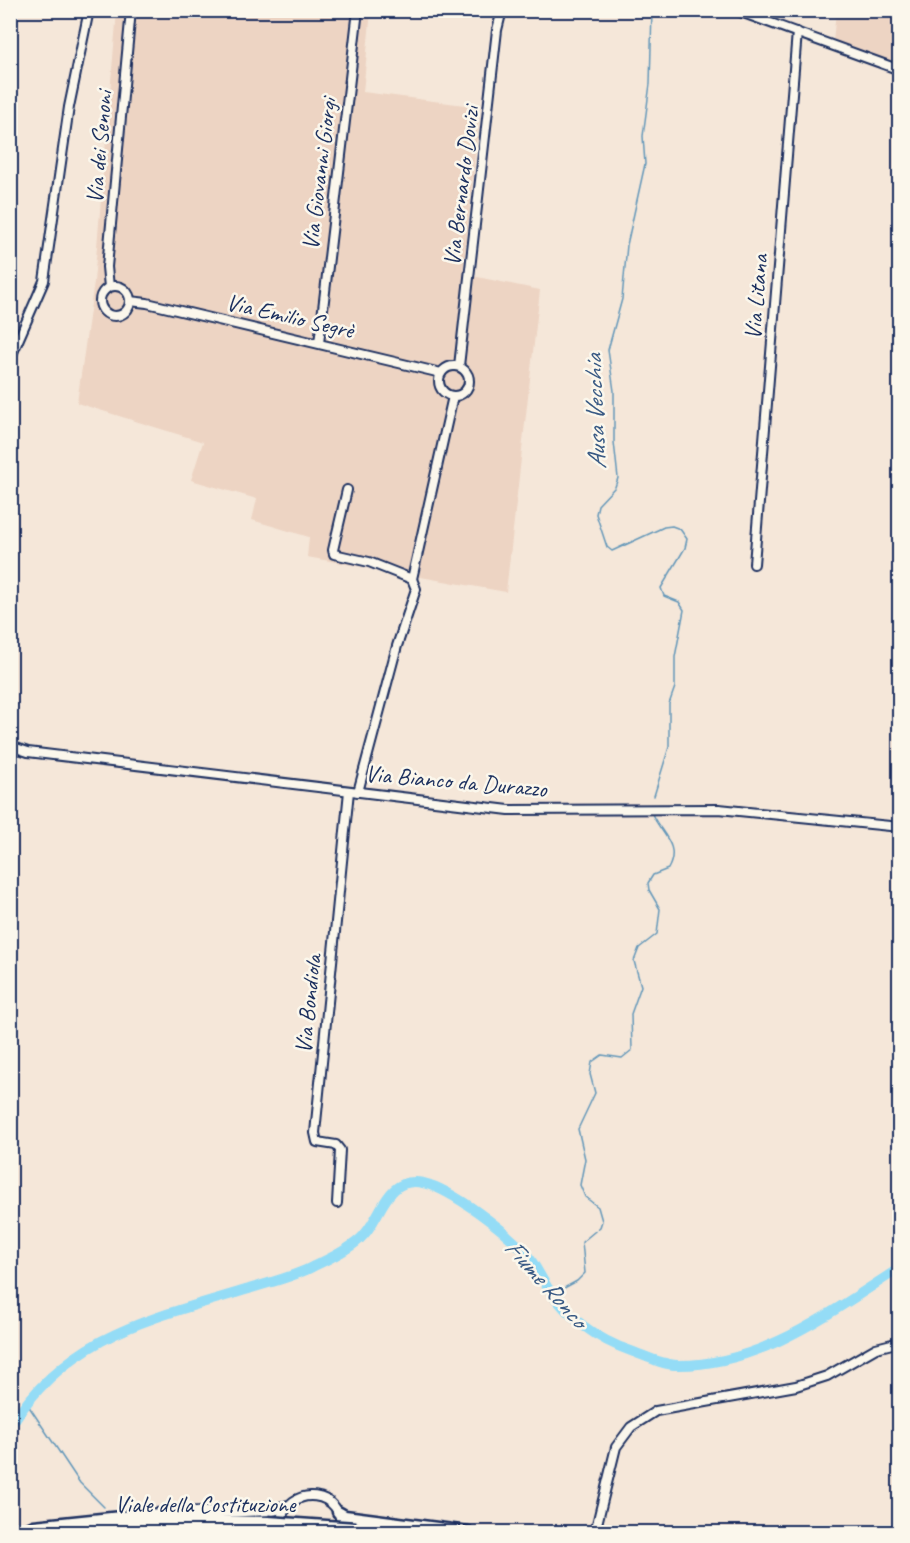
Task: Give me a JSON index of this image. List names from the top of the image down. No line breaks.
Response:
{"streets":{"highway":["Viale della Costituzione"],"street":["Via dei Senoni","Via Giovanni Giorgi","Via Bernardo Dovizi","Via Litana","Via Emilio Segrè","Via Bianco da Durazzo","Via Bondiola"]},"crossings":[["Via dei Senoni","Via Emilio Segrè"],["Via Giovanni Giorgi","Via Emilio Segrè"],["Via Bernardo Dovizi","Via Emilio Segrè"],["Via Bianco da Durazzo","Via Bondiola"]],"water":["Ausa Vecchia","Fiume Ronco"]}
